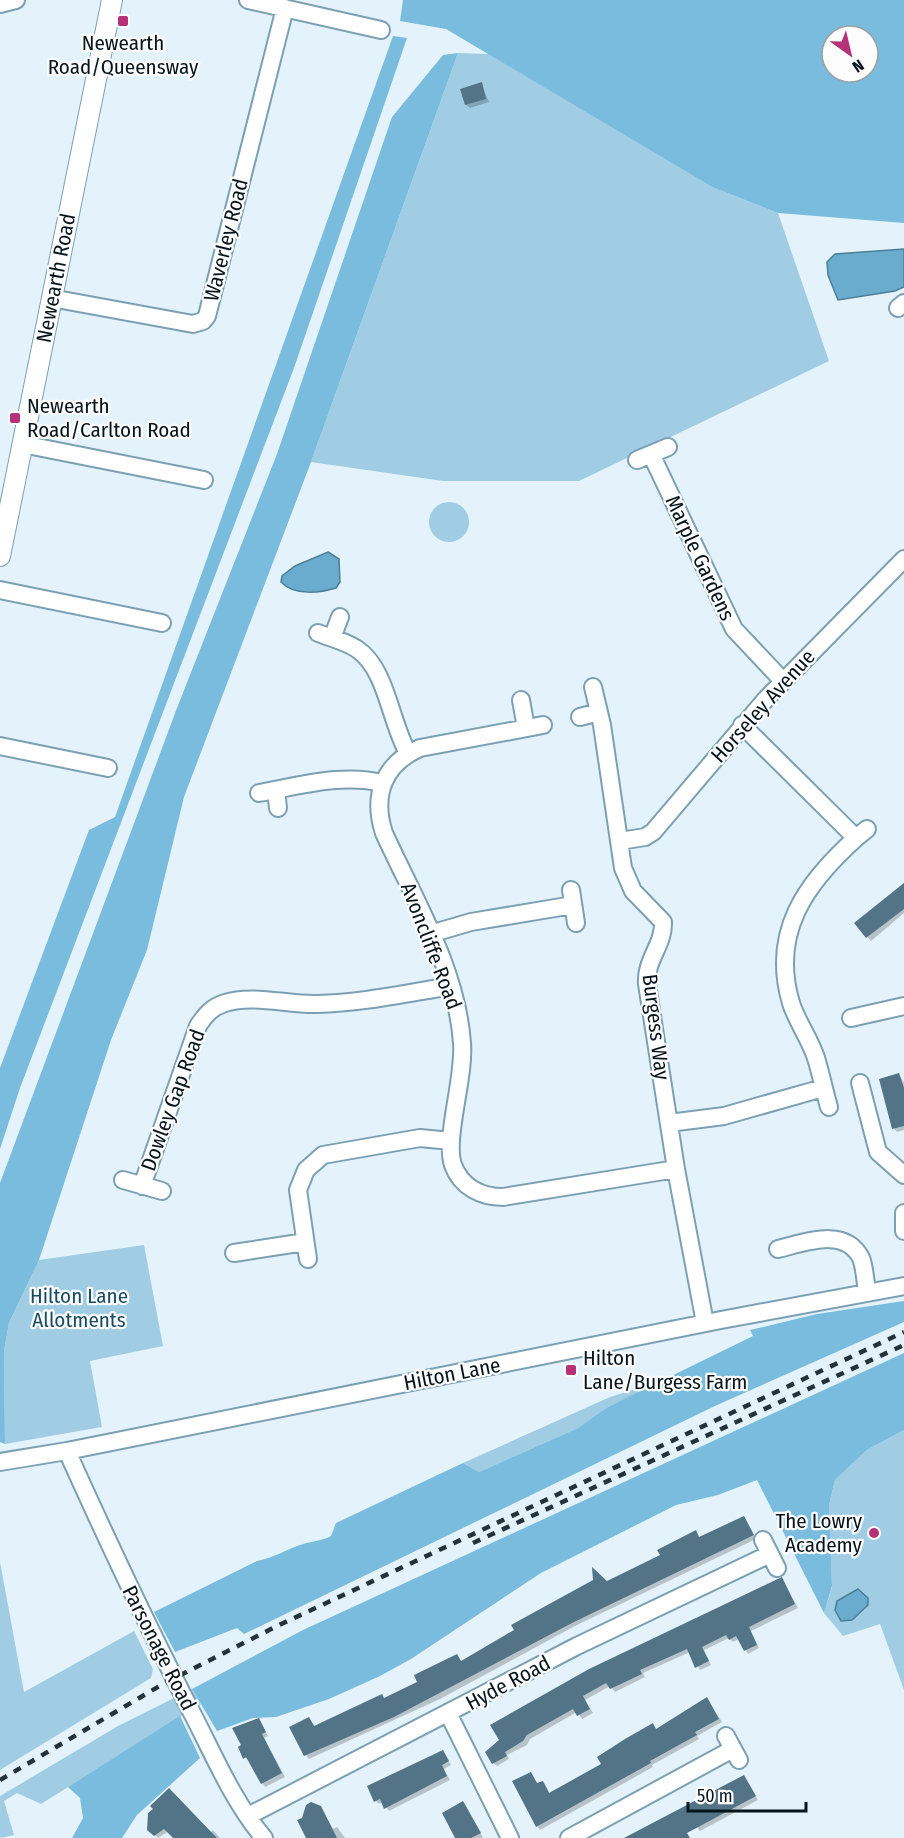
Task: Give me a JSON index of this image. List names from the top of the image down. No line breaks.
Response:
{"streets":{"main road":["Newearth Road"],"street":["Waverley Road","Marple Gardens","Horseley Avenue","Avoncliffe Road","Burgess Way","Dowley Gap Road","Hilton Lane","Parsonage Road","Hyde Road"]},"crossings":[["Waverley Road","Newearth Road"],["Marple Gardens","Horseley Avenue"],["Horseley Avenue","Burgess Way"],["Avoncliffe Road","Burgess Way"],["Avoncliffe Road","Dowley Gap Road"],["Burgess Way","Hilton Lane"],["Hilton Lane","Parsonage Road"],["Parsonage Road","Hyde Road"]],"parks":["Hilton Lane Allotments"],"places":{"transit":["Newearth Road/Queensway","Newearth Road/Carlton Road","Hilton Lane/Burgess Farm"],"other":["The Lowry Academy"]},"scale_bar":"50 m","north":"bottom right"}
